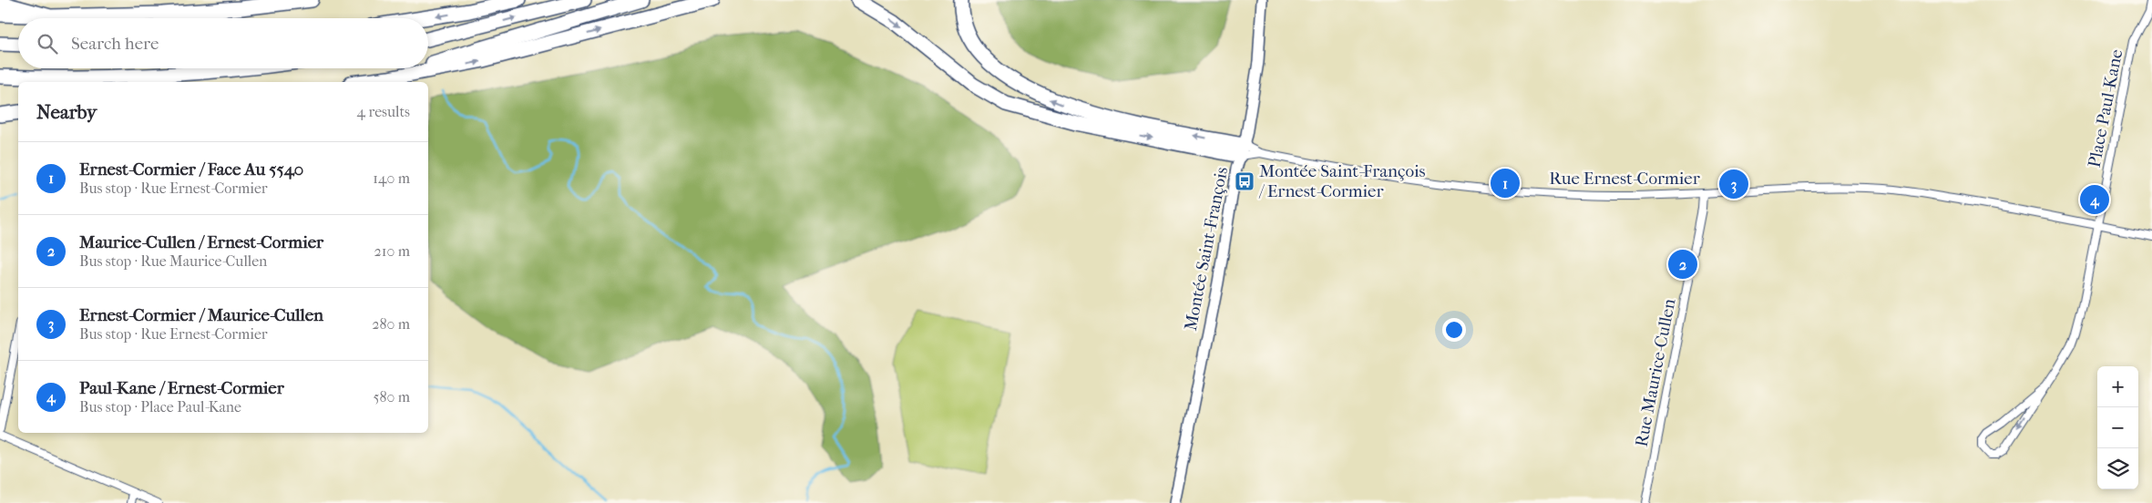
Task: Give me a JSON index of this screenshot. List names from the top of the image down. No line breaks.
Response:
{"streets":{"street":["Place Paul-Kane","Rue Ernest-Cormier","Montée Saint-François","Rue Maurice-Cullen"]},"crossings":[["Place Paul-Kane","Rue Ernest-Cormier"],["Rue Ernest-Cormier","Montée Saint-François"],["Rue Ernest-Cormier","Rue Maurice-Cullen"]],"places":{"bus stop":["Montée Saint-François / Ernest-Cormier"]},"page":{"search":"Search here","heading":["Nearby","4 results"],"list":[{"mark":"1","name":"Ernest-Cormier / Face Au 5540","note":"Bus stop · Rue Ernest-Cormier","value":"140 m"},{"mark":"2","name":"Maurice-Cullen / Ernest-Cormier","note":"Bus stop · Rue Maurice-Cullen","value":"210 m"},{"mark":"3","name":"Ernest-Cormier / Maurice-Cullen","note":"Bus stop · Rue Ernest-Cormier","value":"280 m"},{"mark":"4","name":"Paul-Kane / Ernest-Cormier","note":"Bus stop · Place Paul-Kane","value":"580 m"}],"pins":["1","3","4","2"],"map_buttons":["+","−"]}}
